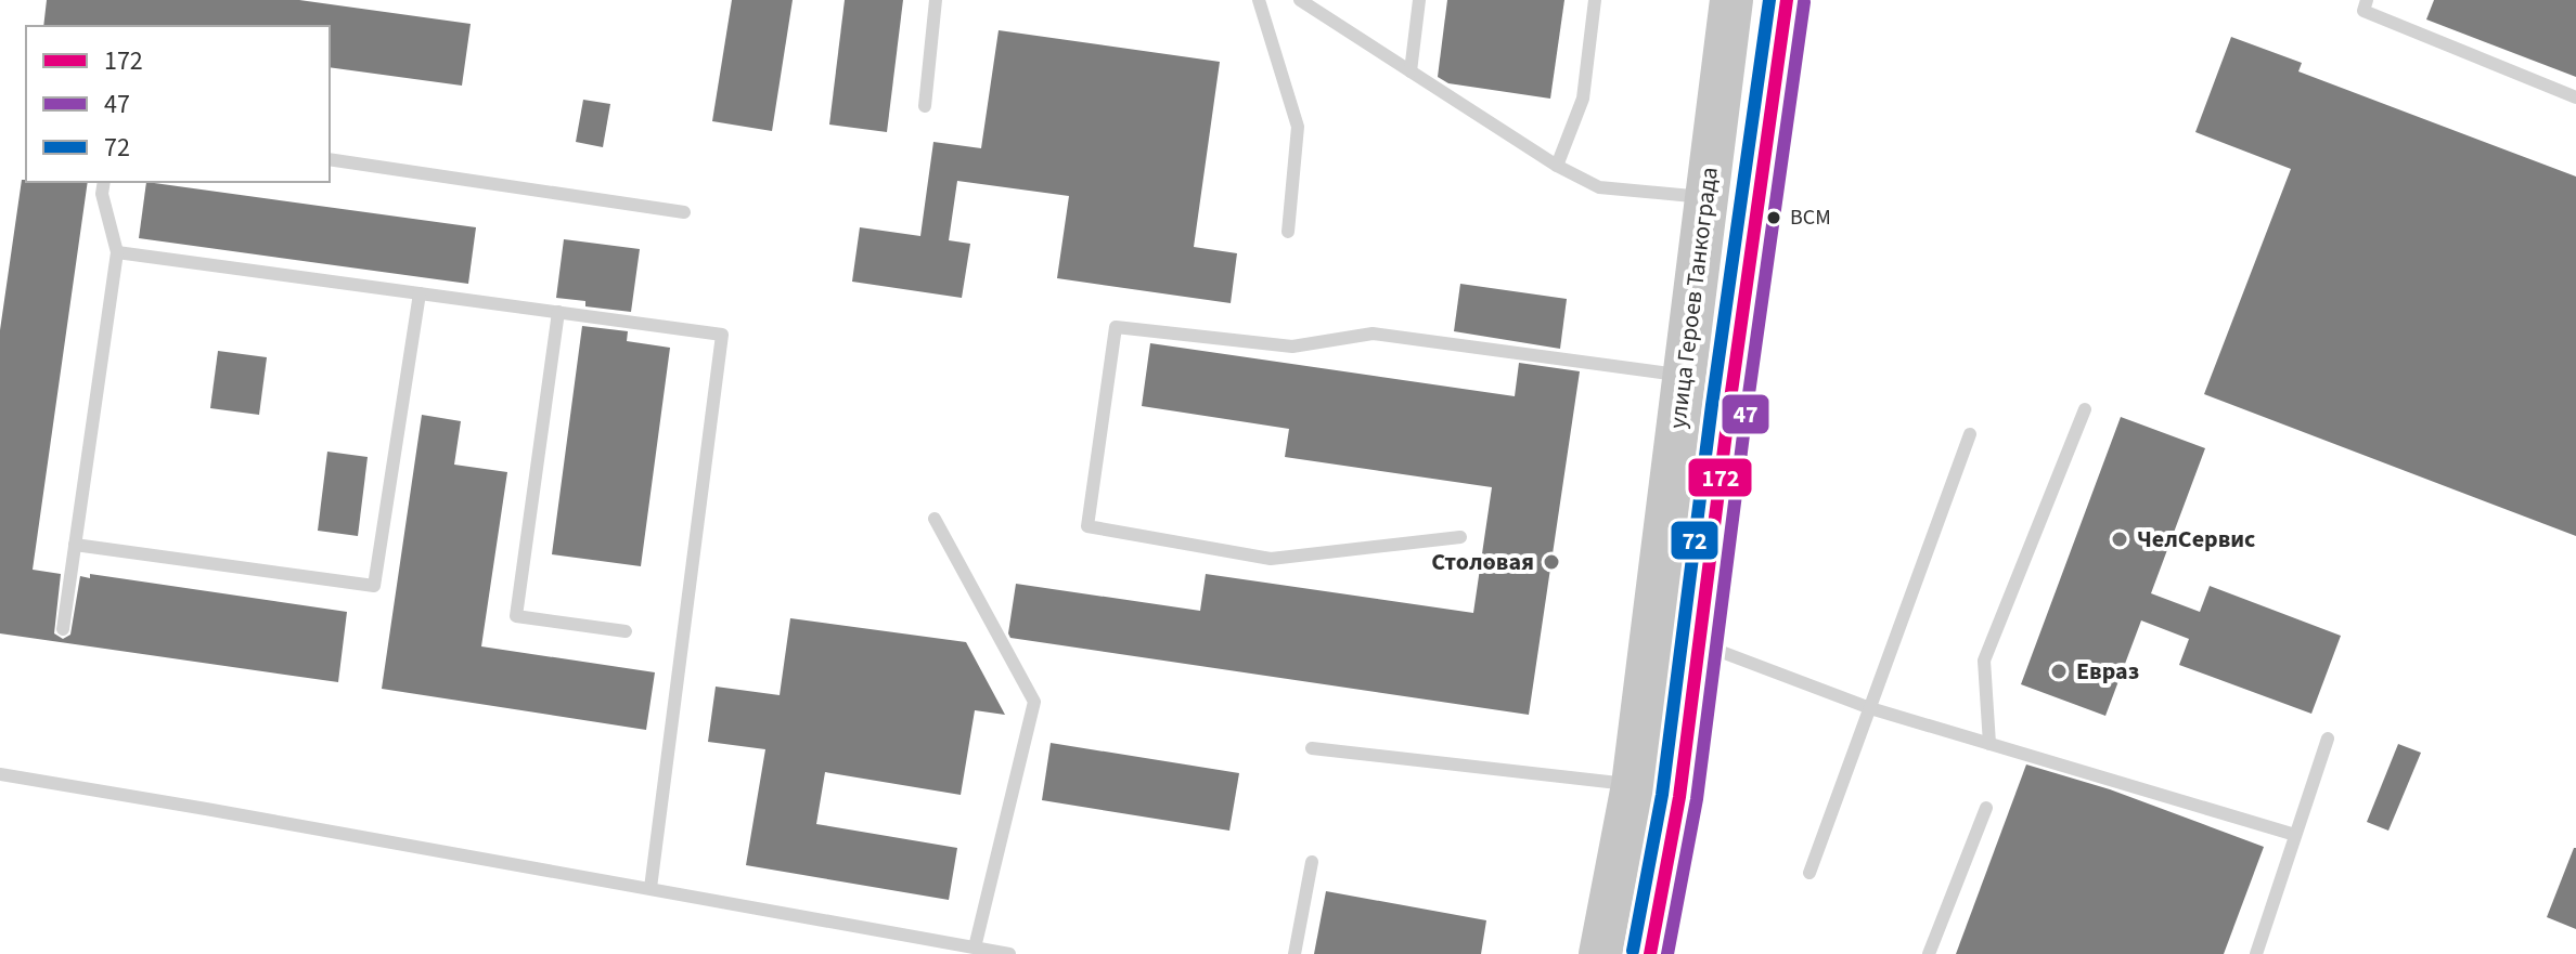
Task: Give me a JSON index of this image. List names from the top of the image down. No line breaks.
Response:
{"streets":{"main road":["улица Героев Танкограда"]},"places":["ВСМ","ЧелСервис","Столовая","Евраз"],"lines":["transit line 172","transit line 72","transit line 47"],"legend":["172","47","72"]}
